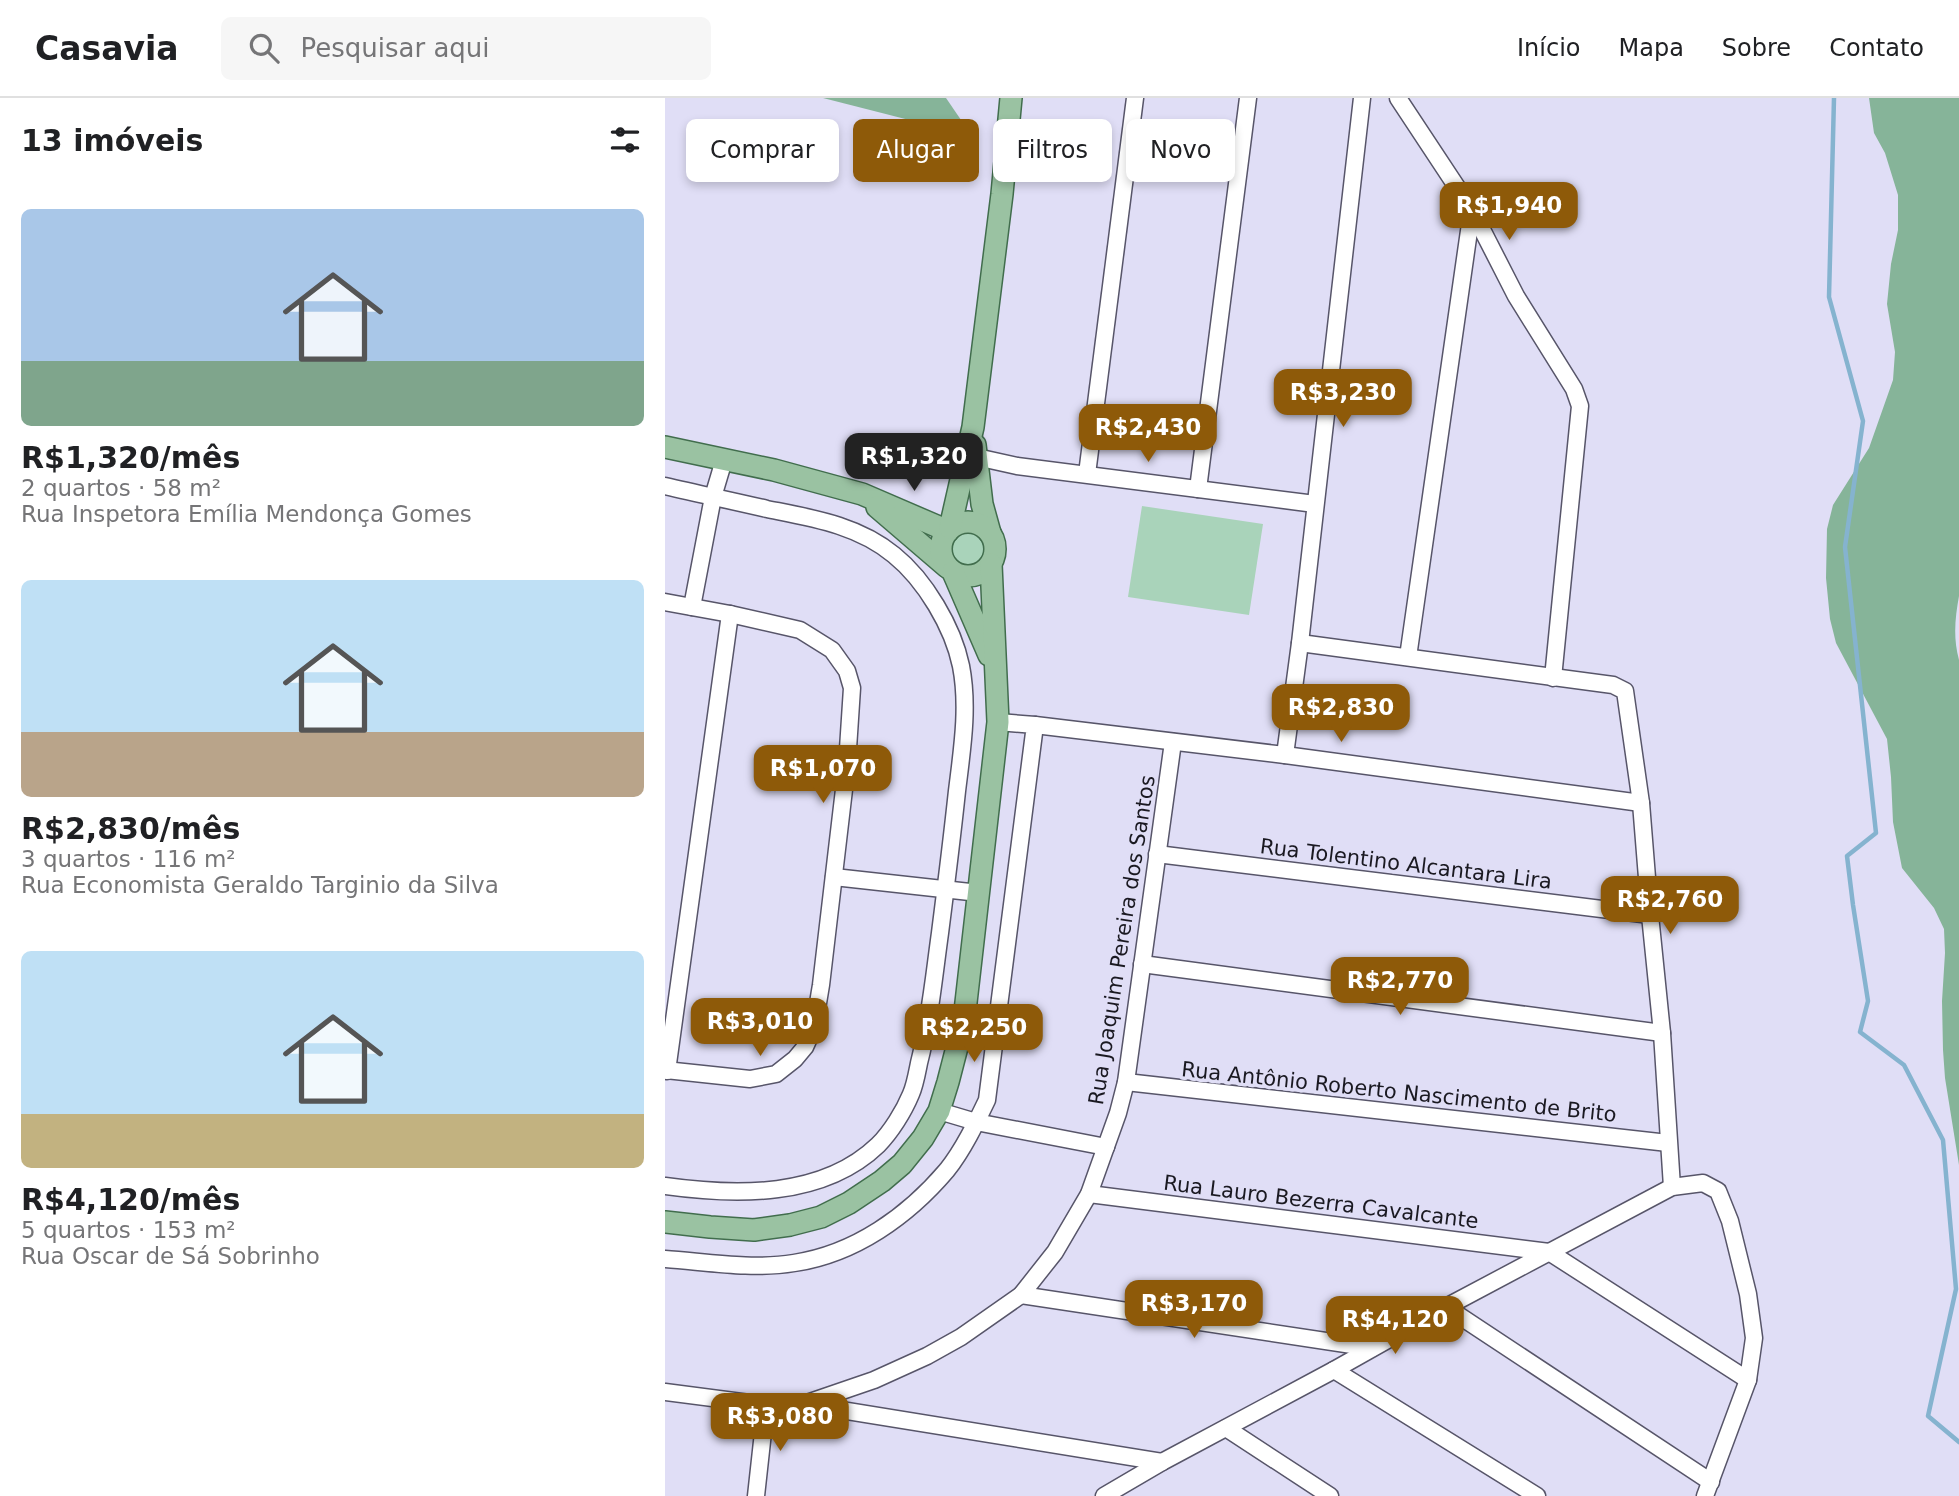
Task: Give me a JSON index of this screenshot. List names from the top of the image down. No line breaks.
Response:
{"streets":{"street":["Rua Tolentino Alcantara Lira","Rua Joaquim Pereira dos Santos","Rua Antônio Roberto Nascimento de Brito","Rua Lauro Bezerra Cavalcante"]},"crossings":[["Rua Tolentino Alcantara Lira","Rua Joaquim Pereira dos Santos"],["Rua Joaquim Pereira dos Santos","Rua Antônio Roberto Nascimento de Brito"],["Rua Joaquim Pereira dos Santos","Rua Lauro Bezerra Cavalcante"]],"page":{"header":"Casavia","search":"Pesquisar aqui","nav":["Início","Mapa","Sobre","Contato"],"heading":"13 imóveis","chip":["Comprar","Alugar","Filtros","Novo"],"list":[{"name":"R$1,320/mês","note":"2 quartos · 58 m² · Rua Inspetora Emília Mendonça Gomes"},{"name":"R$2,830/mês","note":"3 quartos · 116 m² · Rua Economista Geraldo Targinio da Silva"},{"name":"R$4,120/mês","note":"5 quartos · 153 m² · Rua Oscar de Sá Sobrinho"}],"price":["R$1,940","R$3,230","R$2,430","R$1,320","R$2,830","R$1,070","R$2,760","R$2,770","R$3,010","R$2,250","R$3,170","R$4,120","R$3,080"]}}
